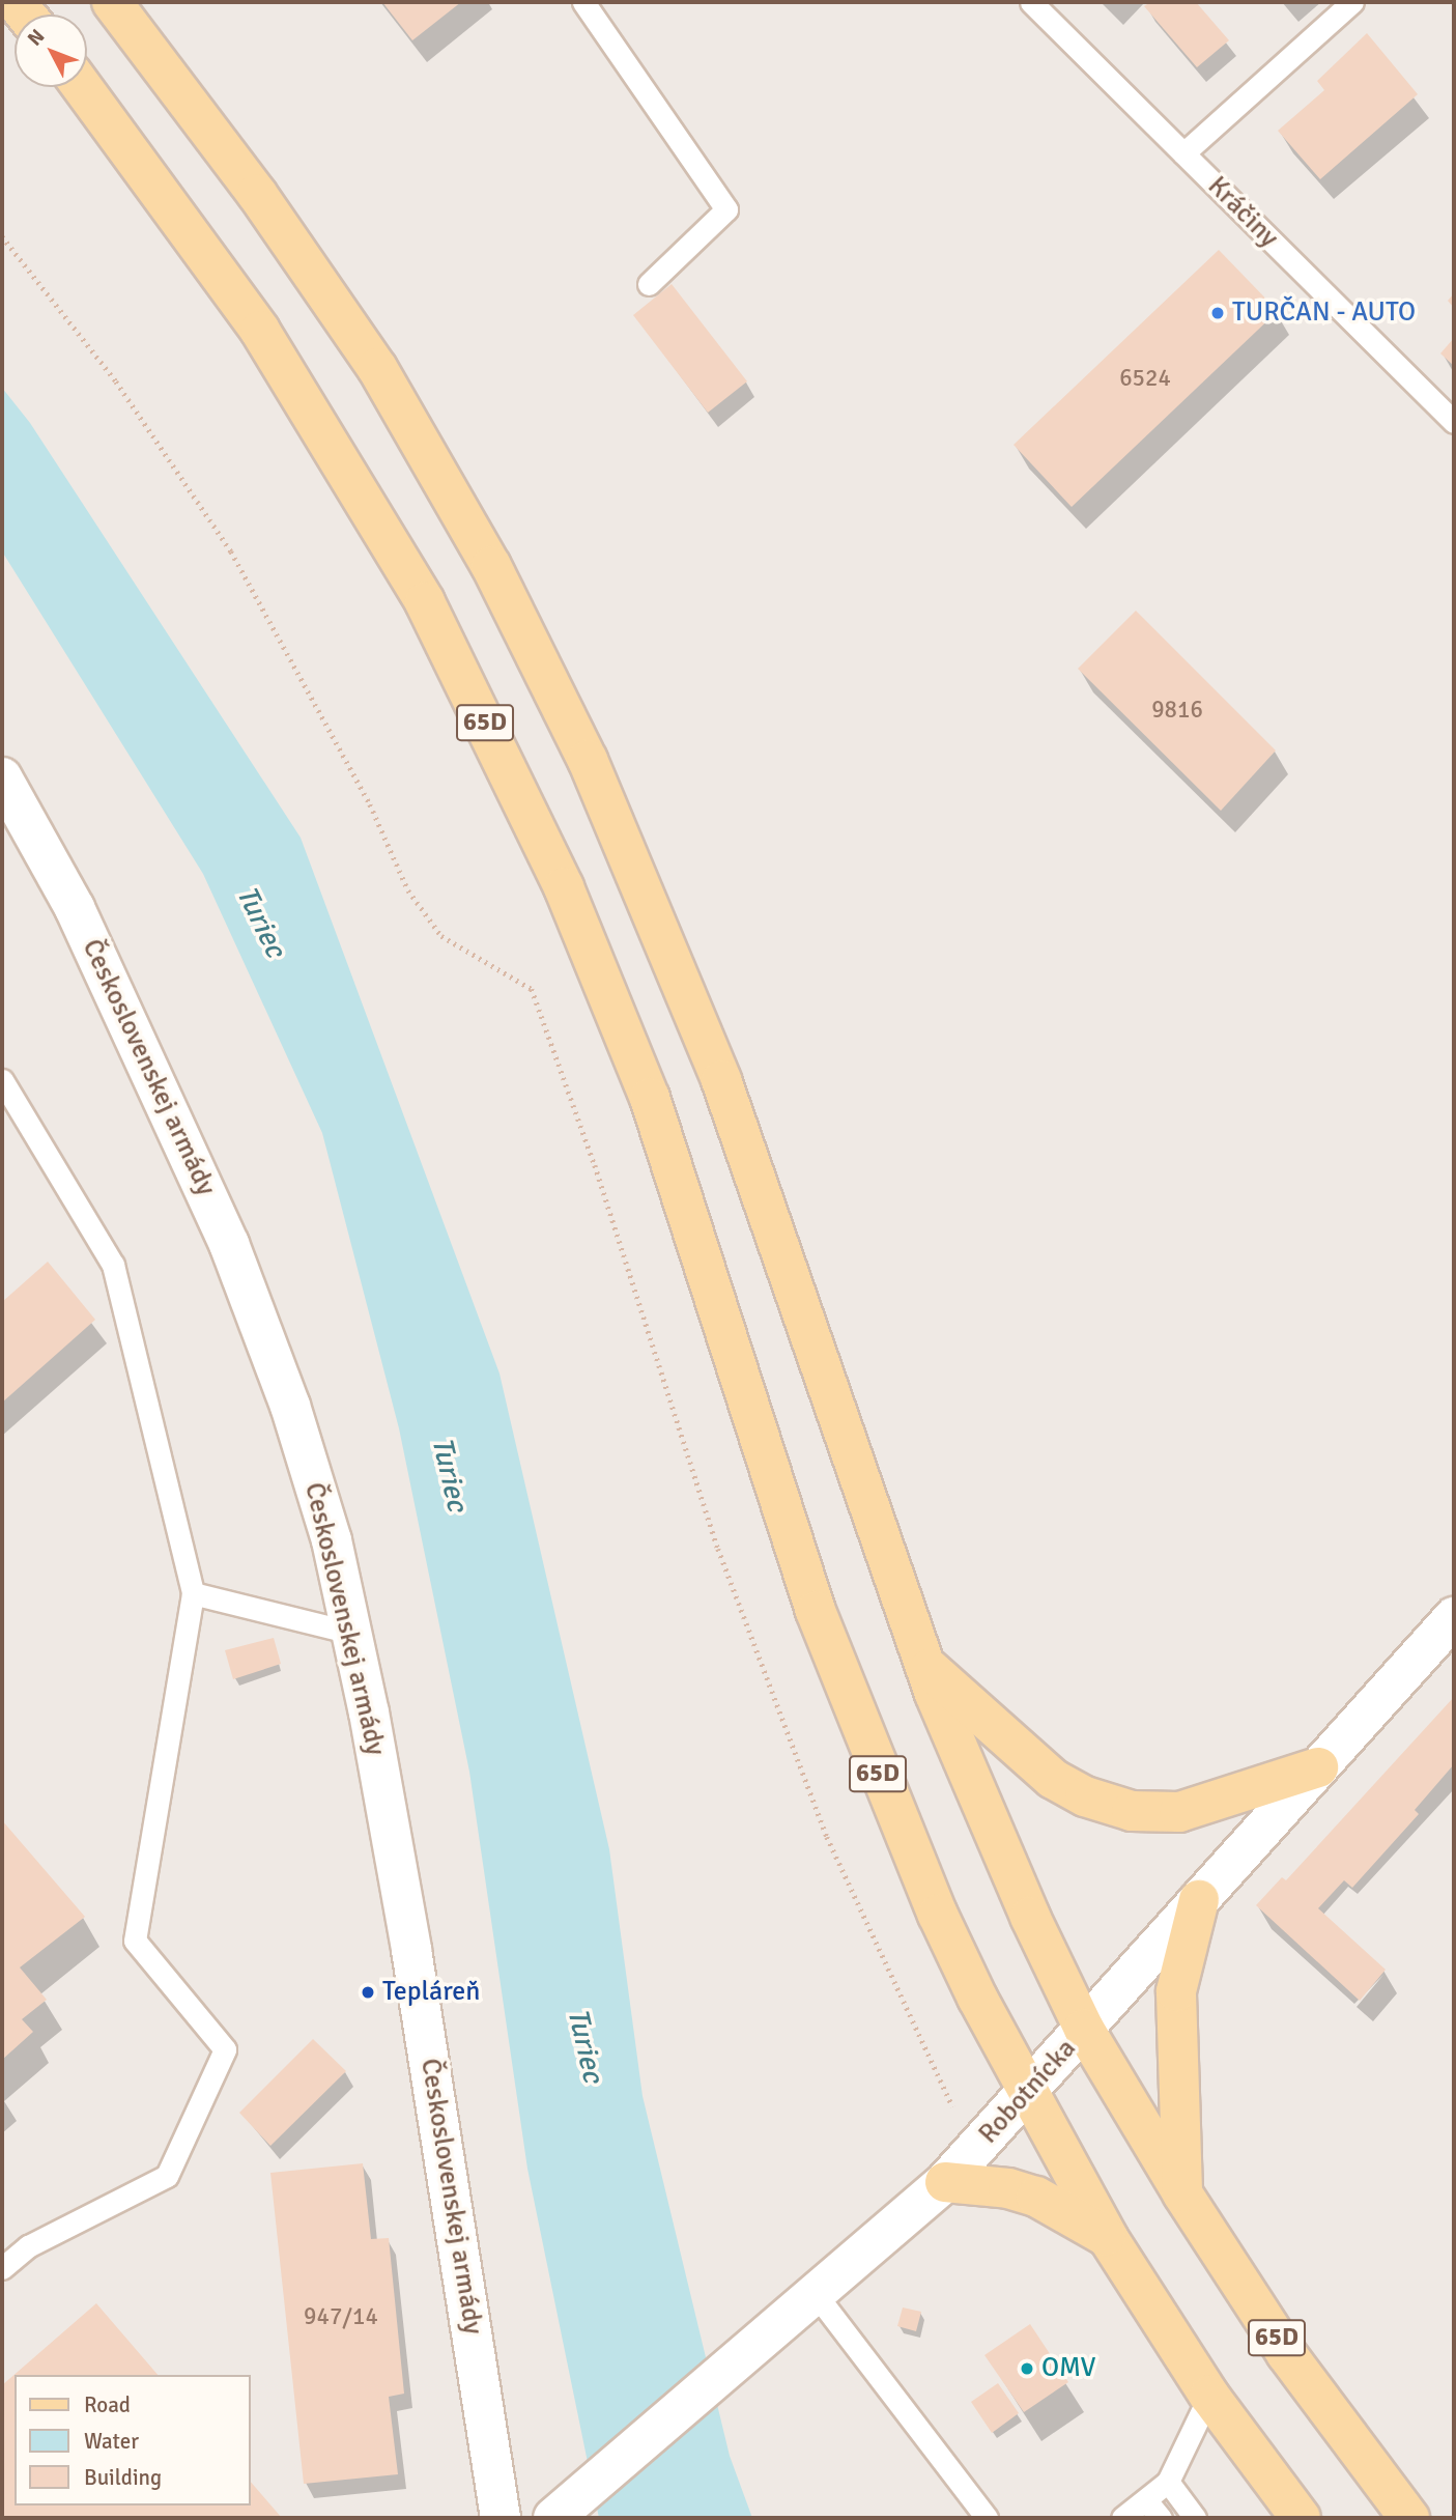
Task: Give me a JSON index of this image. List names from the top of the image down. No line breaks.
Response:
{"streets":{"main road":["65D"],"street":["Československej armády","Robotnícka"],"lane":["Kráčiny"]},"crossings":[["65D","Robotnícka"]],"water":["Turiec"],"places":["TURČAN - AUTO","Tepláreň","OMV"],"house_numbers":["6524","9816","947/14"],"legend":["Road","Water","Building"],"north":"top left"}
